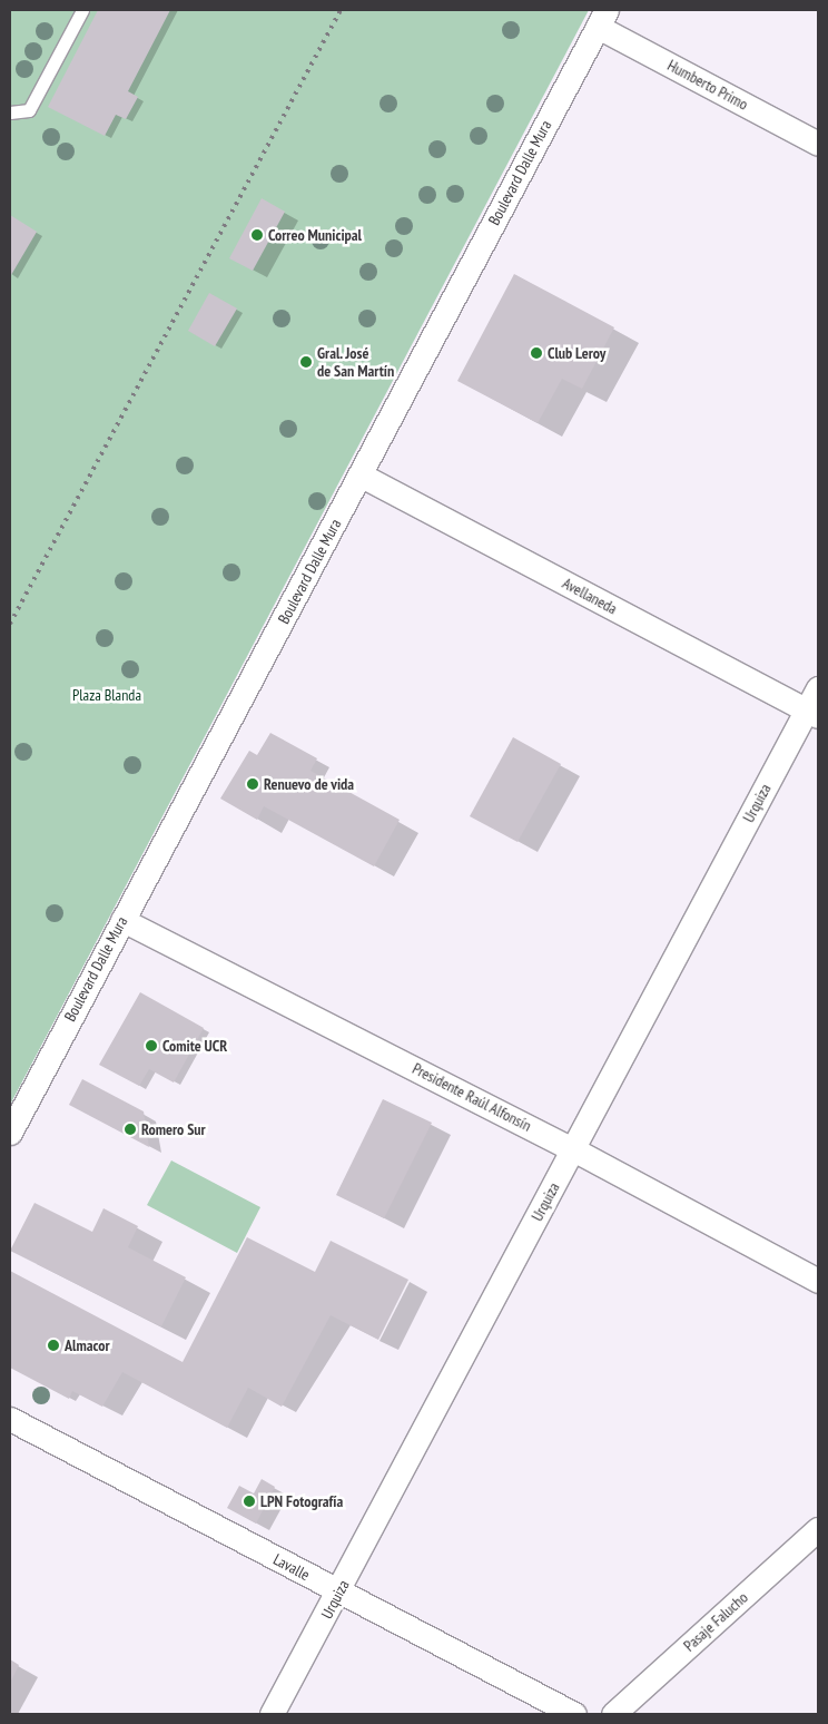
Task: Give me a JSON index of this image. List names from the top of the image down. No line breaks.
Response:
{"streets":{"street":["Humberto Primo","Boulevard Dalle Mura","Avellaneda","Urquiza","Presidente Raúl Alfonsín","Lavalle","Pasaje Falucho"]},"crossings":[["Humberto Primo","Boulevard Dalle Mura"],["Boulevard Dalle Mura","Avellaneda"],["Boulevard Dalle Mura","Presidente Raúl Alfonsín"],["Avellaneda","Urquiza"],["Urquiza","Presidente Raúl Alfonsín"],["Urquiza","Lavalle"]],"parks":["Plaza Blanda"],"places":["Correo Municipal","Club Leroy","Gral. José de San Martín","Renuevo de vida","Comite UCR","Romero Sur","Almacor","LPN Fotografía"]}
